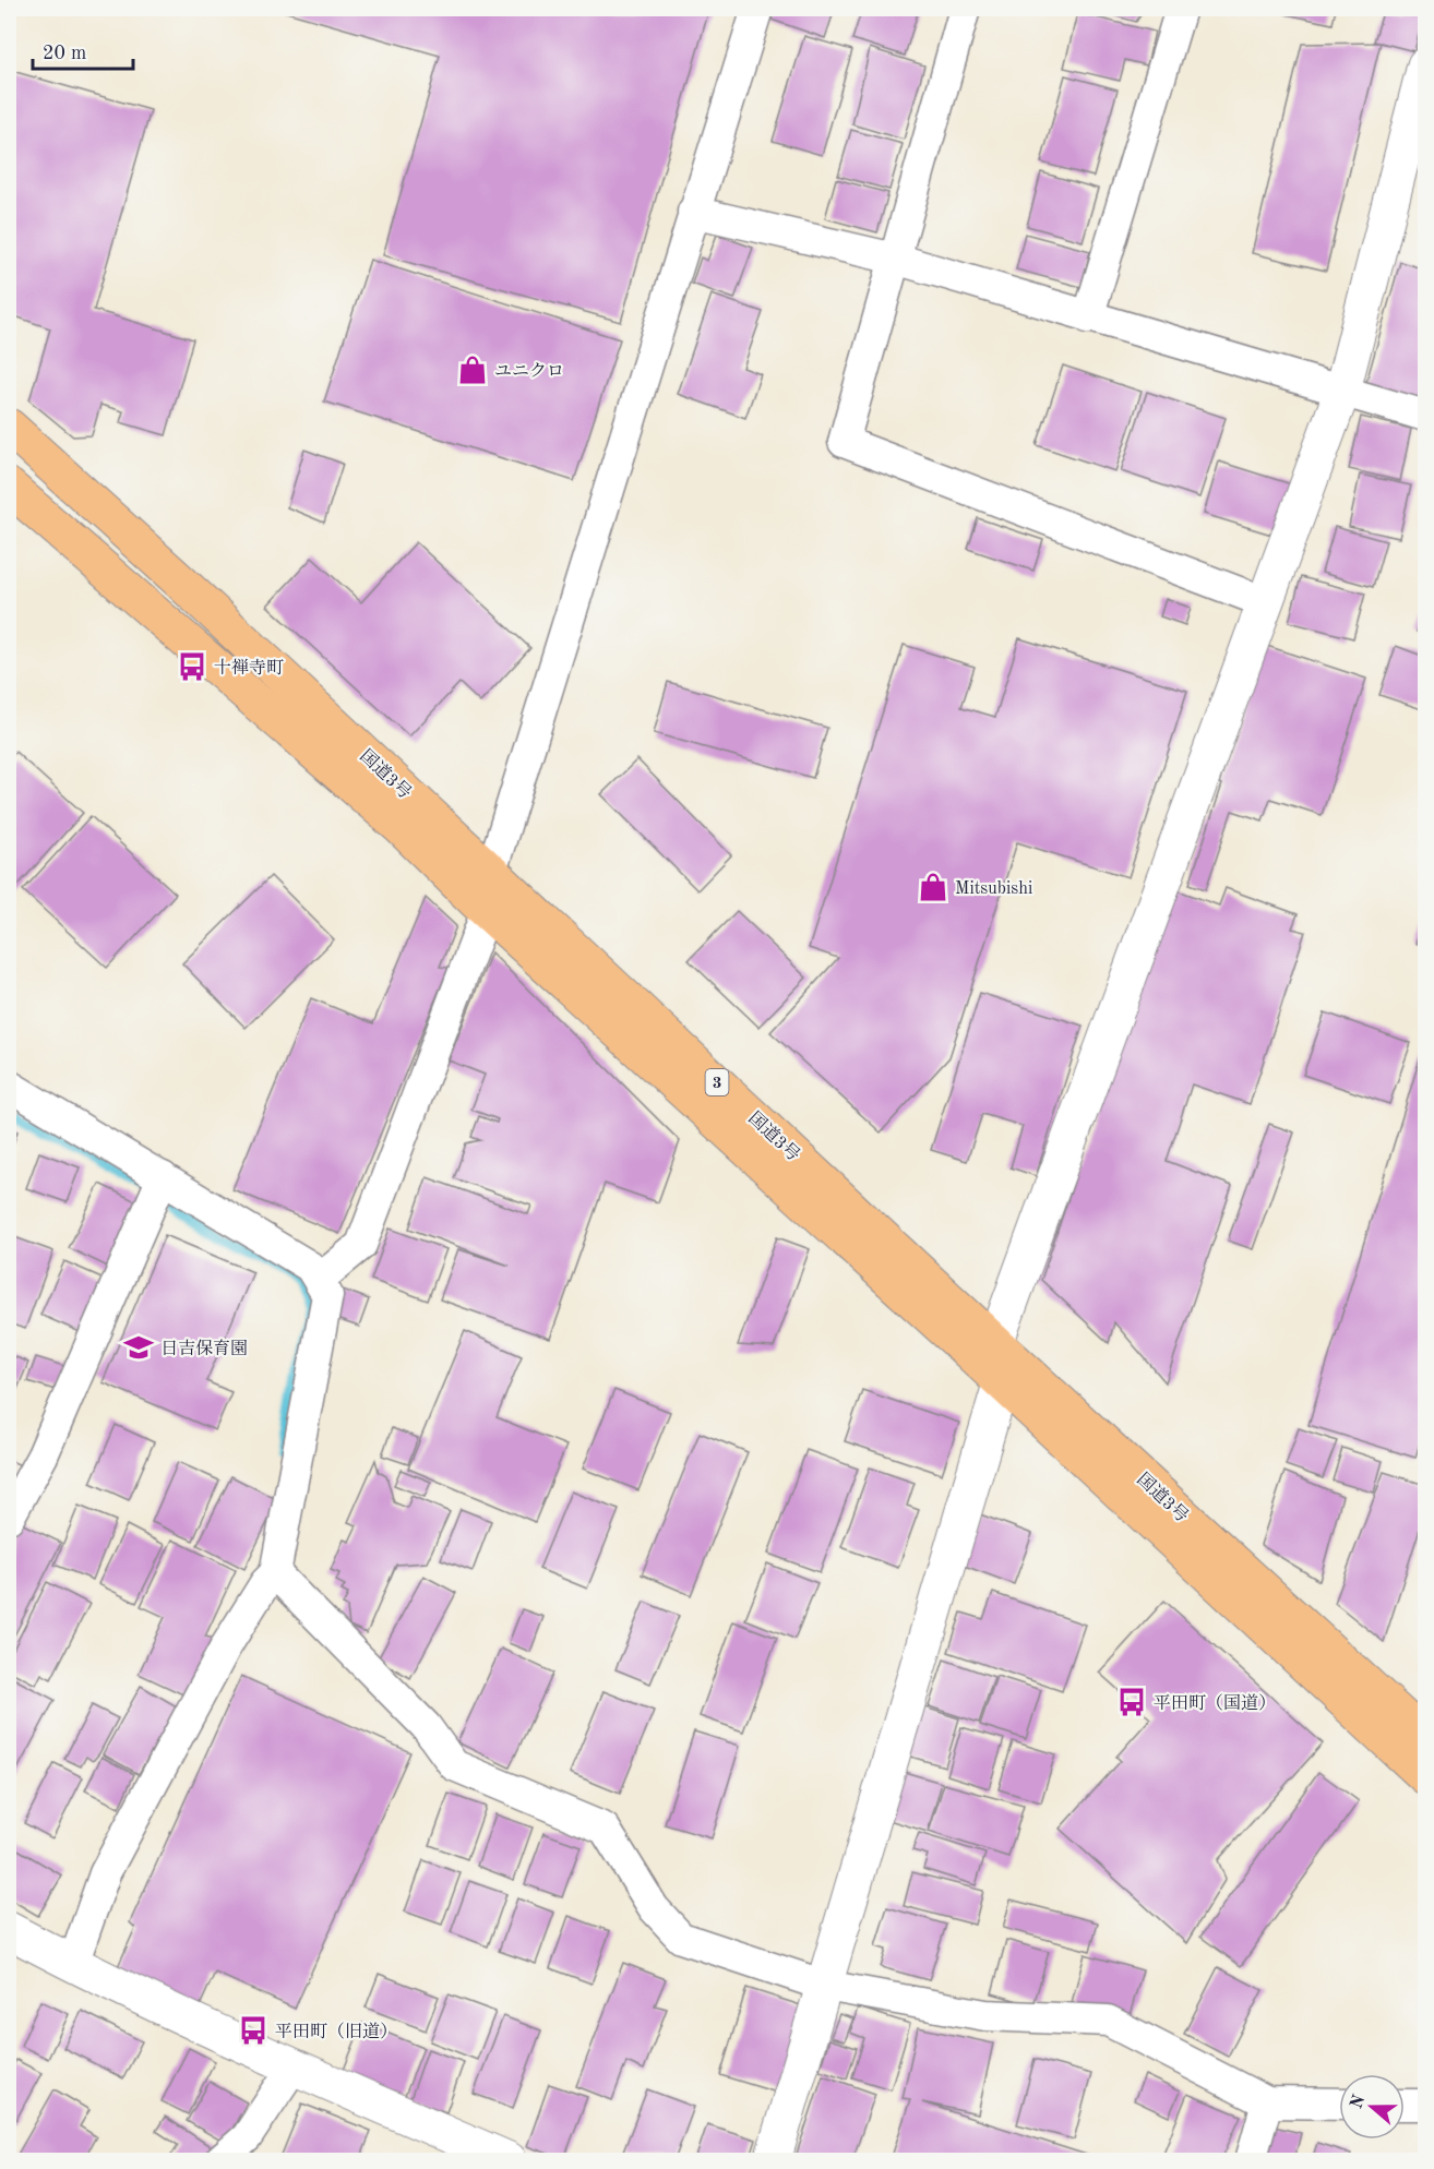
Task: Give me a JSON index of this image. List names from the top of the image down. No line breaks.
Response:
{"streets":{"highway":["国道3号","3"]},"places":{"shop":["ユニクロ","Mitsubishi"],"bus stop":["十禅寺町","平田町（国道）","平田町（旧道）"],"school or university":["日吉保育園"]},"scale_bar":"20 m","north":"left"}
